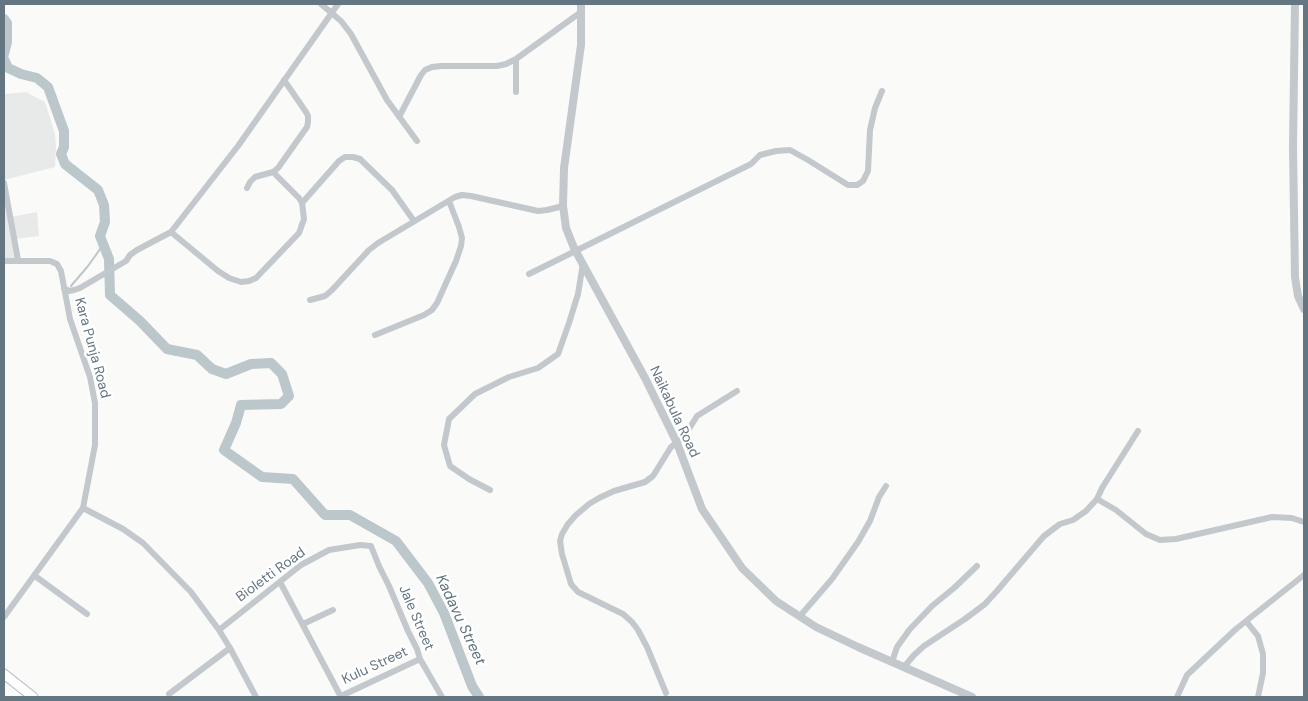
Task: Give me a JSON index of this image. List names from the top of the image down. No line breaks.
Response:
{"streets":{"street":["Kara Punja Road","Naikabula Road","Bioletti Road","Jale Street","Kulu Street"]},"crossings":[["Bioletti Road","Jale Street"],["Jale Street","Kulu Street"]],"water":["Kadavu Street"]}
